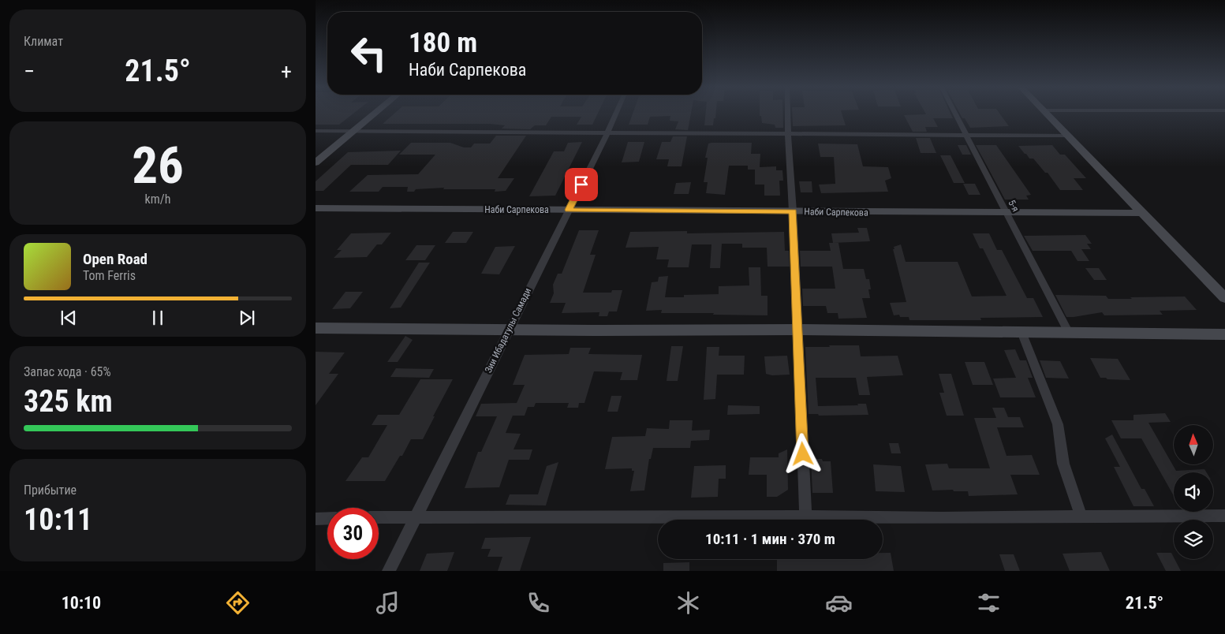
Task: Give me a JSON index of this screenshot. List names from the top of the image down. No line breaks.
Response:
{"streets":{"street":["5-я","Наби Сарпекова","Зии Ибадатулы Самади"]},"crossings":[["5-я","Наби Сарпекова"],["Наби Сарпекова","Зии Ибадатулы Самади"]],"north":"top","page":{"tile":["Климат",["26","km/h"],["Запас хода · 65%","325 km"],["Прибытие","10:11"]],"turn":["180 m","Наби Сарпекова"],"heat":["−","21.5°","+"],"song":["Open Road","Tom Ferris"],"limit":"30","trip":"10:11 · 1 мин · 370 m","tabs":["10:10","21.5°"]}}
